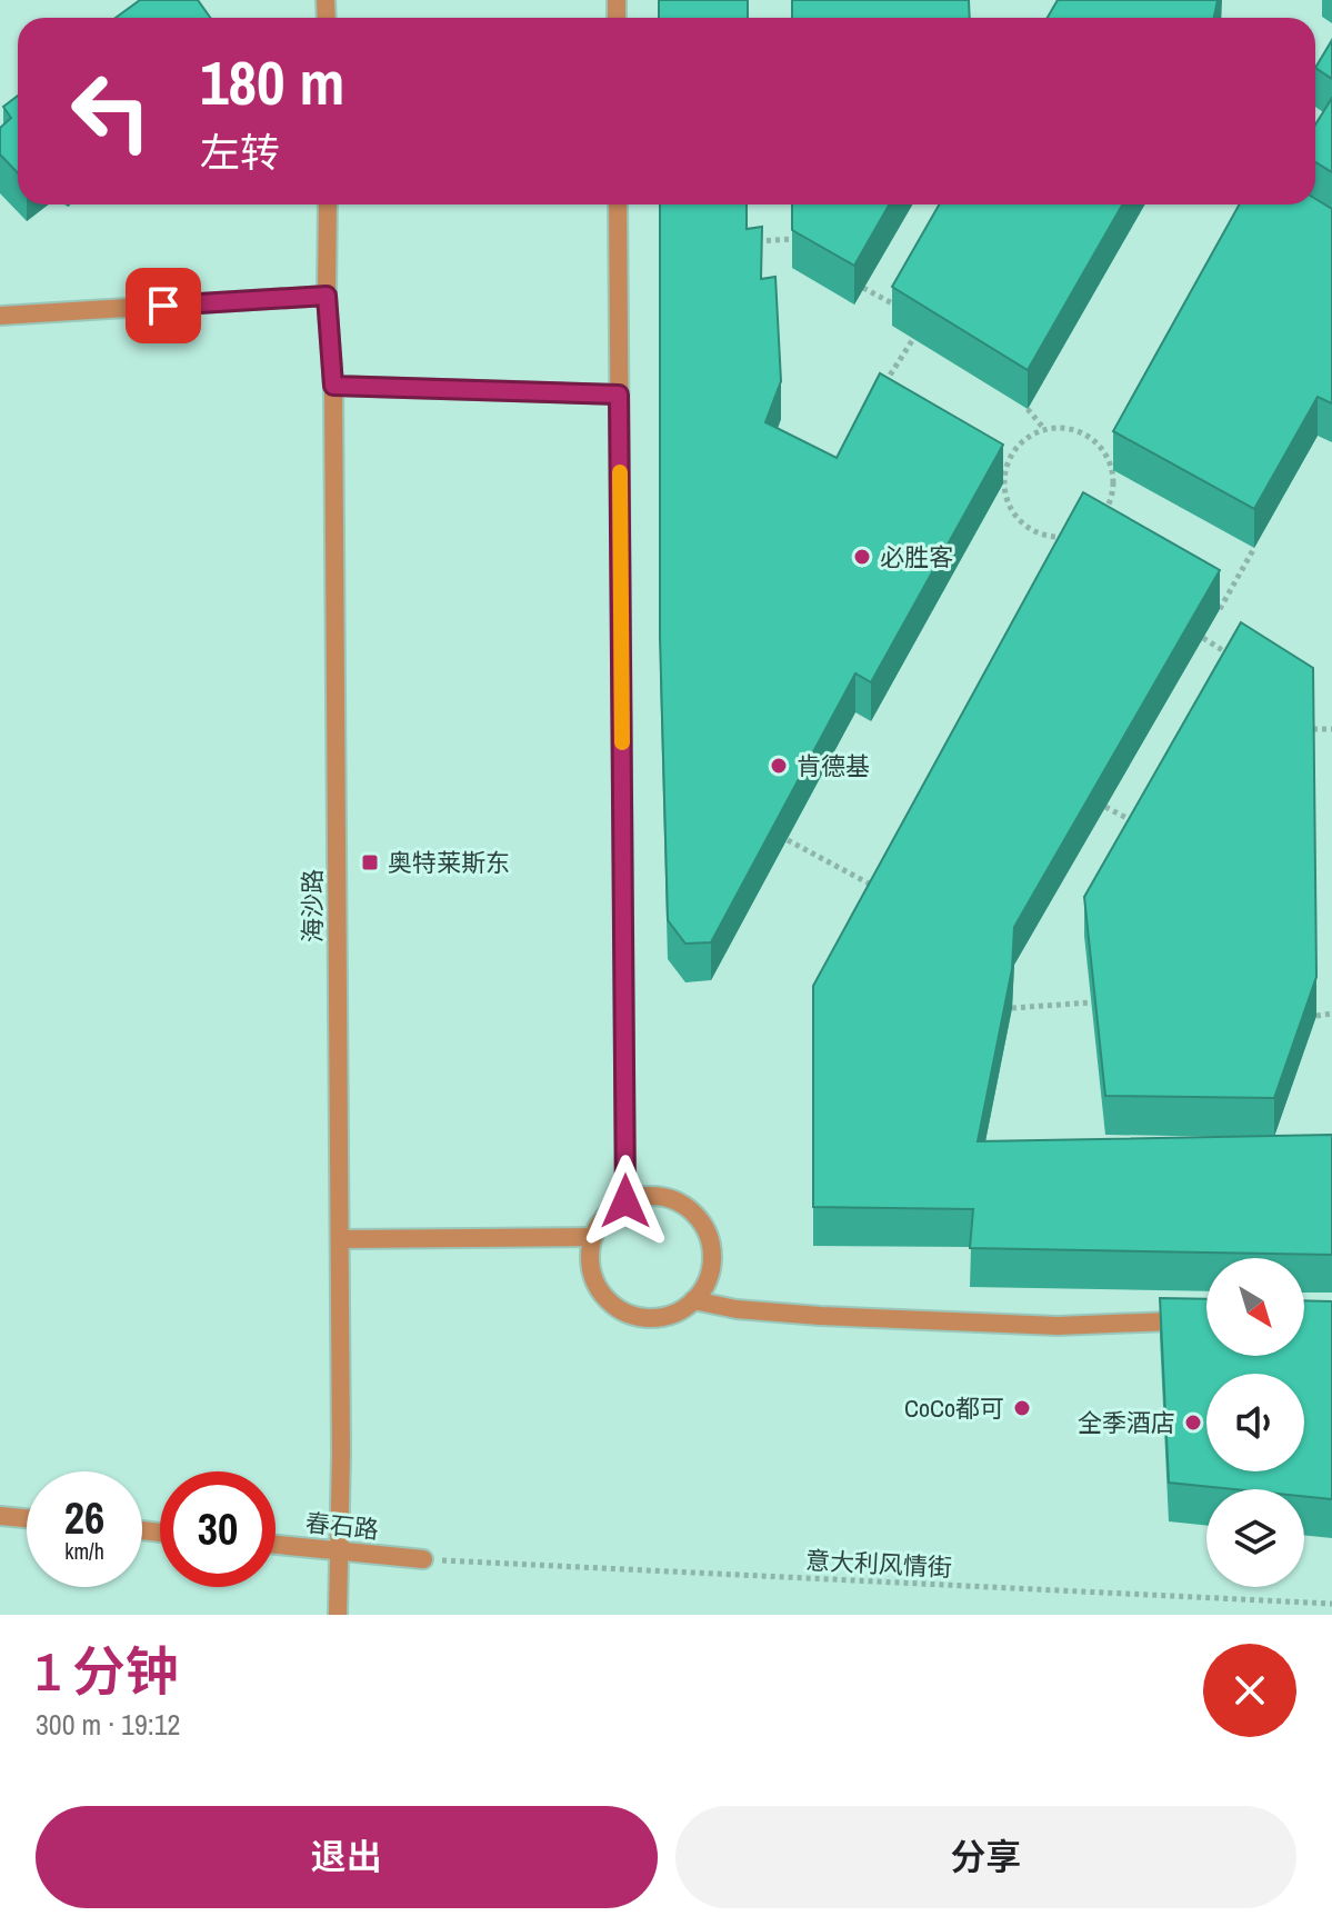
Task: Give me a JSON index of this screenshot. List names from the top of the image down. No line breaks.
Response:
{"streets":{"street":["海沙路","春石路"],"path":["意大利风情街"]},"crossings":[["海沙路","春石路"],["春石路","意大利风情街"]],"places":{"other":["必胜客","肯德基","CoCo都可","全季酒店"],"transit":["奥特莱斯东"]},"north":"bottom right","page":{"turn":["180 m","左转"],"speed":"26 km/h","limit":"30","heading":["1 分钟","300 m · 19:12"],"buttons":["退出","分享"]}}
